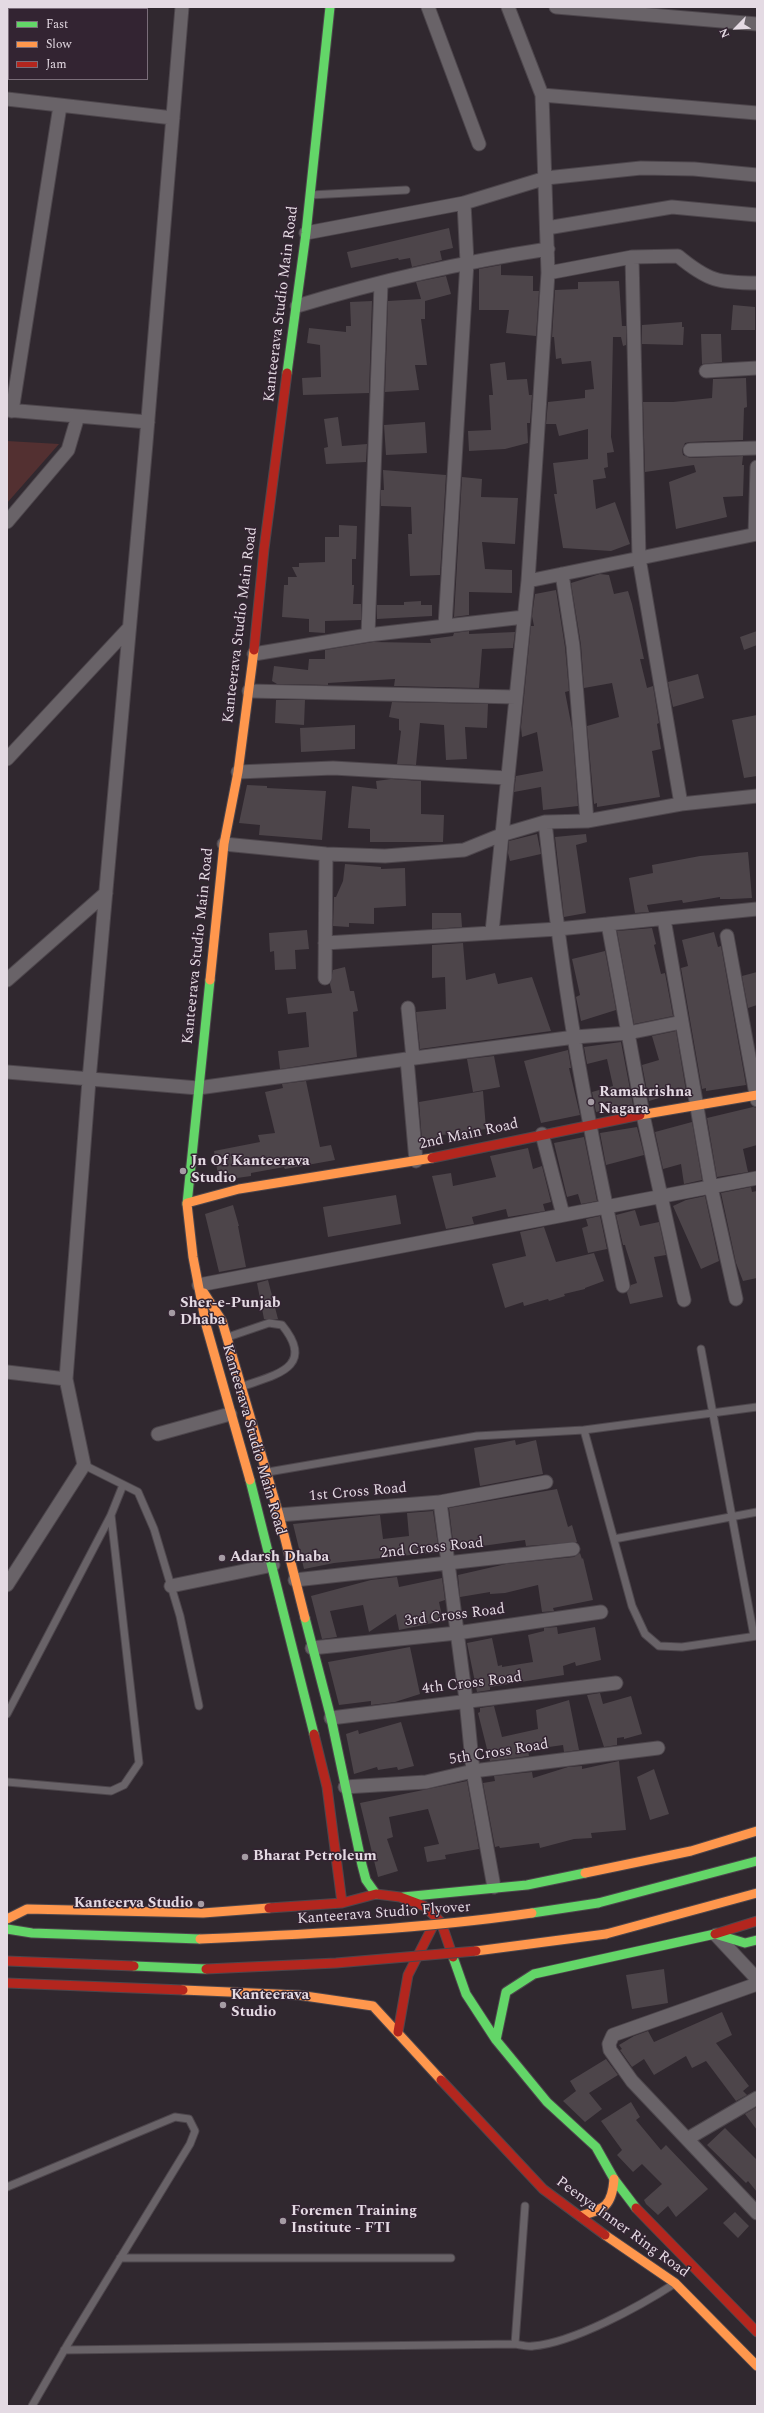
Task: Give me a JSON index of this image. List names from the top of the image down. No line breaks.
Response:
{"streets":{"main road":["Kanteerava Studio Main Road","2nd Main Road","Kanteerava Studio Flyover","Peenya Inner Ring Road"],"street":["1st Cross Road","2nd Cross Road","3rd Cross Road","4th Cross Road","5th Cross Road"]},"crossings":[["Kanteerava Studio Main Road","2nd Main Road"],["Kanteerava Studio Main Road","Peenya Inner Ring Road"]],"places":["Ramakrishna Nagara","Jn Of Kanteerava Studio","Sher-e-Punjab Dhaba","Adarsh Dhaba","Bharat Petroleum","Kanteerva Studio","Kanteerava Studio","Foremen Training Institute - FTI"],"legend":["Fast","Slow","Jam"],"north":"bottom left"}
